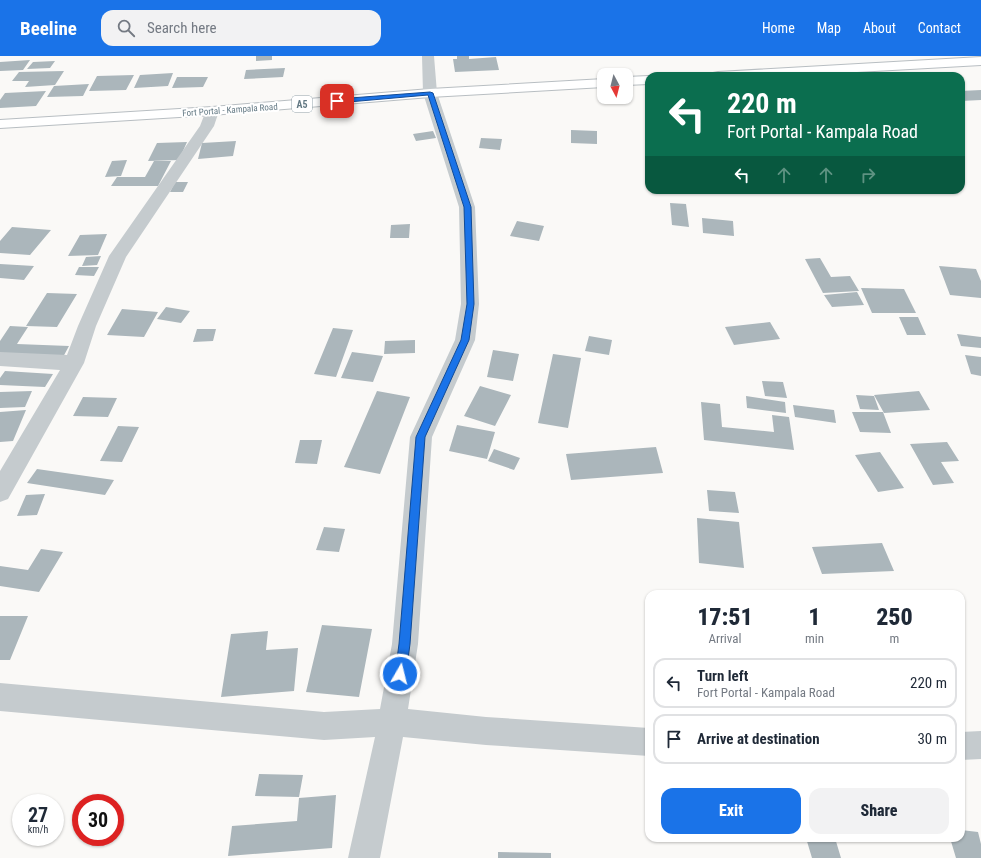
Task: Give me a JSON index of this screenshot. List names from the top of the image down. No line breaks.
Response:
{"streets":{"main road":["A5","Fort Portal - Kampala Road"]},"north":"bottom","page":{"header":"Beeline","search":"Search here","nav":["Home","Map","About","Contact"],"turn":["220 m","Fort Portal - Kampala Road"],"eta":["17:51","Arrival","1","min","250","m"],"list":[{"name":"Turn left","note":"Fort Portal - Kampala Road","value":"220 m"},{"name":"Arrive at destination","value":"30 m"}],"buttons":["Exit","Share"],"speed":"27 km/h","limit":"30"}}
